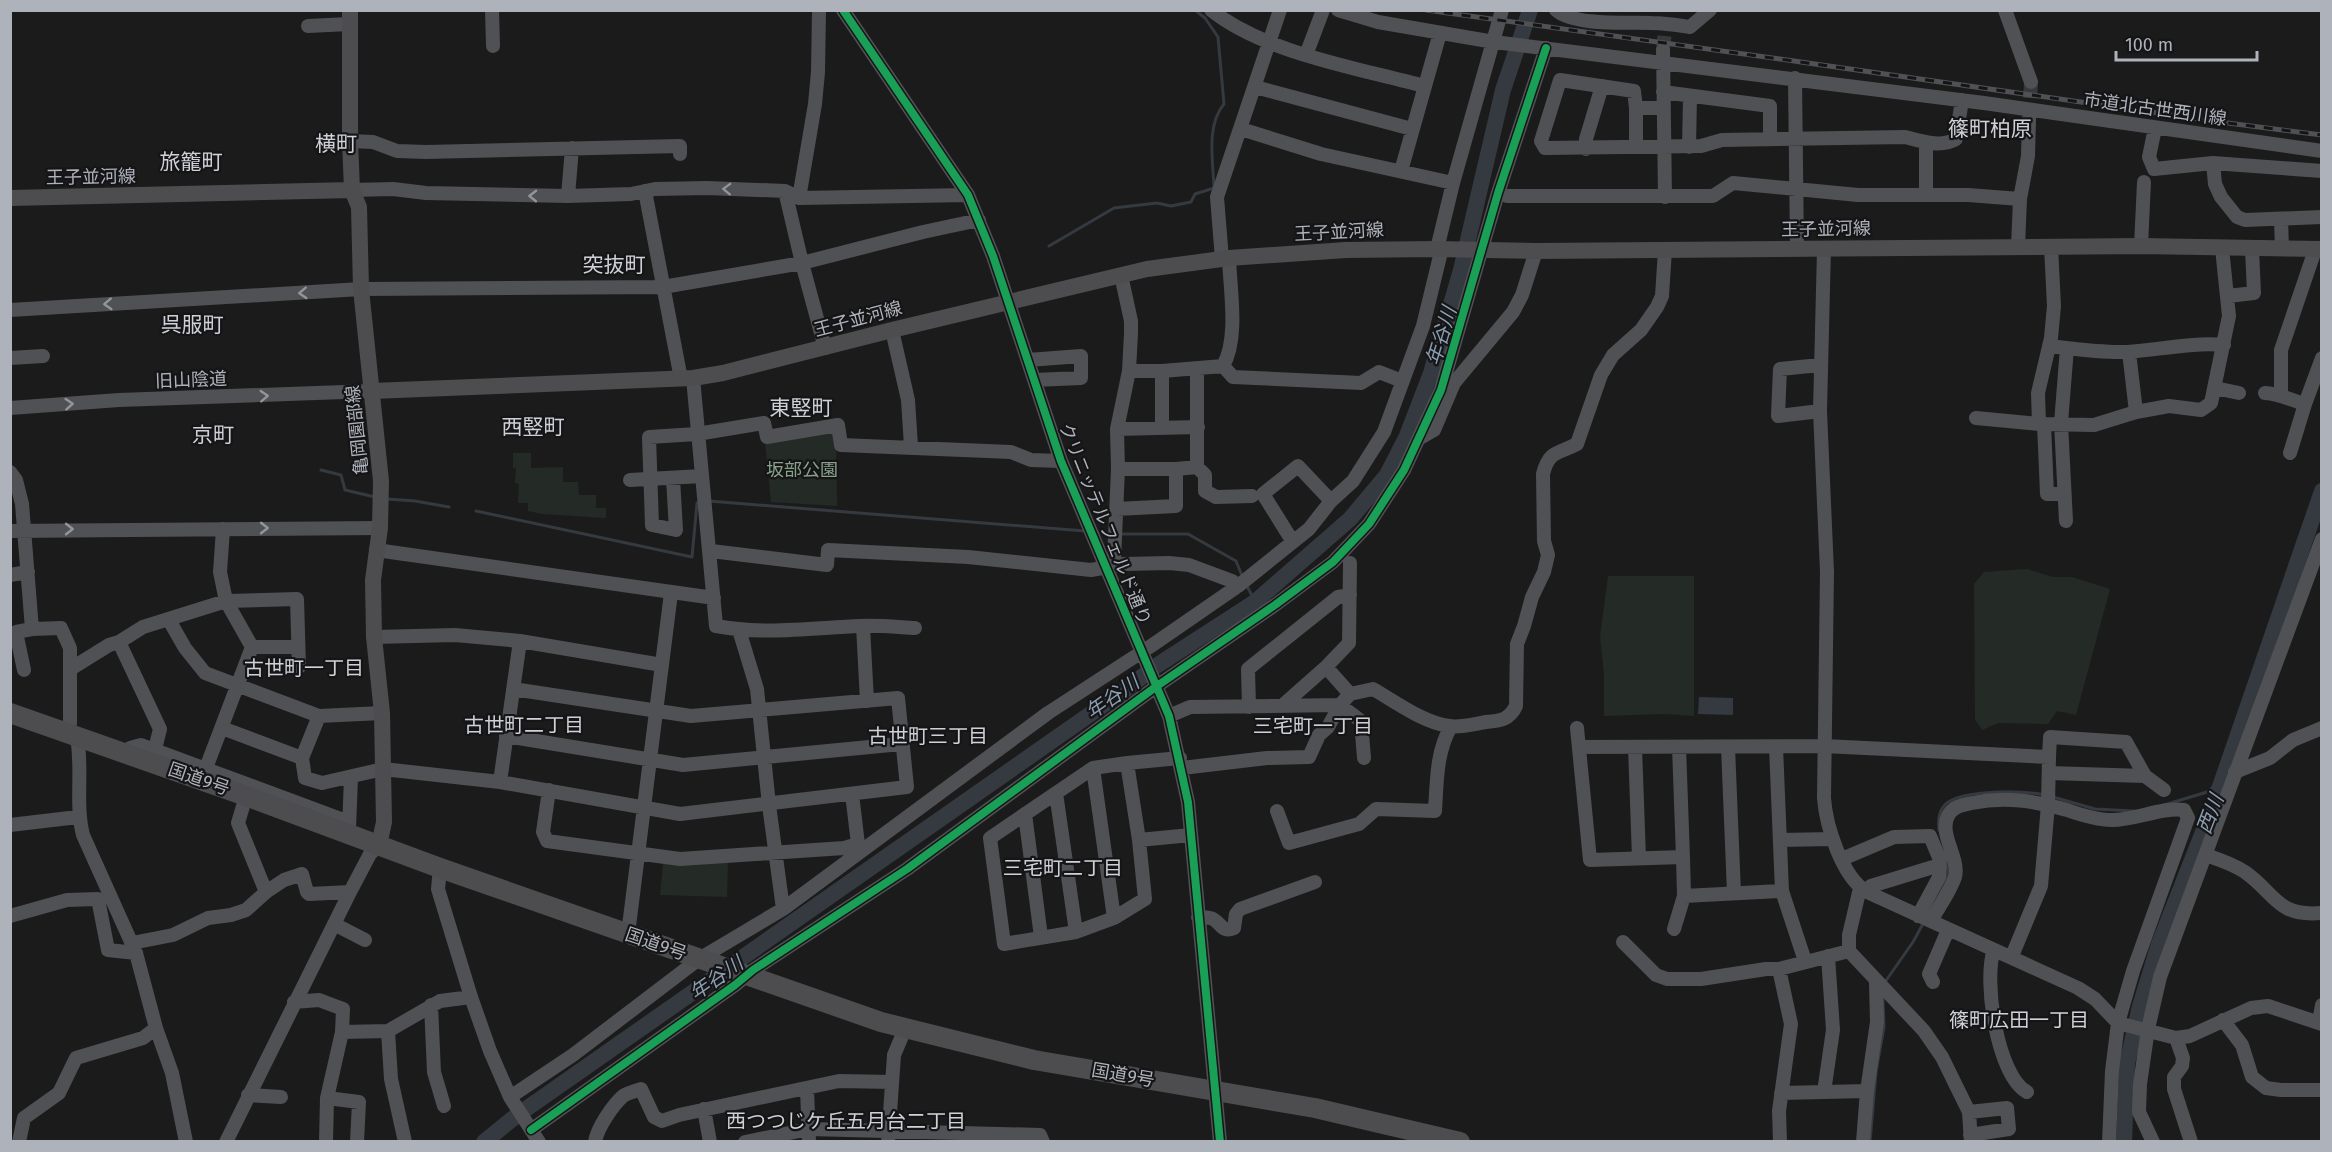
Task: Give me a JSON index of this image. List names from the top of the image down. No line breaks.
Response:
{"streets":{"highway":["国道9号"],"main road":["王子並河線","亀岡園部線"],"street":["市道北古世西川線","旧山陰道","クリニッテルフェルド通り"]},"crossings":[["王子並河線","旧山陰道"],["王子並河線","亀岡園部線"],["王子並河線","クリニッテルフェルド通り"],["旧山陰道","亀岡園部線"],["亀岡園部線","国道9号"],["クリニッテルフェルド通り","国道9号"]],"districts":["篠町柏原","横町","旅籠町","突抜町","呉服町","東竪町","西竪町","京町","古世町一丁目","古世町二丁目","三宅町一丁目","古世町三丁目","三宅町二丁目","篠町広田一丁目","西つつじケ丘五月台二丁目"],"water":["年谷川","西川"],"parks":["坂部公園"],"scale_bar":"100 m"}
